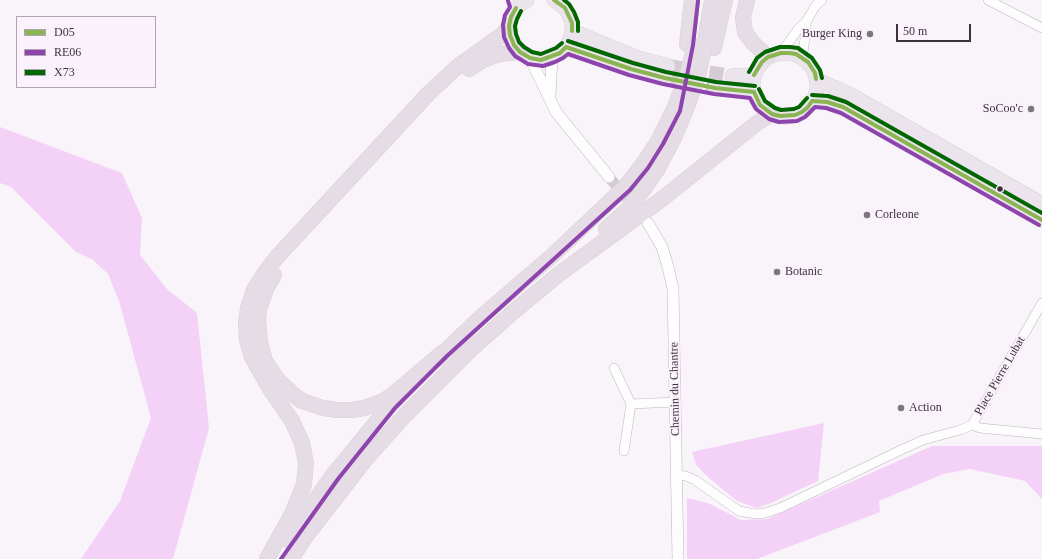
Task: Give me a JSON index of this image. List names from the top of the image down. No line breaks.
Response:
{"streets":{"street":["Place Pierre Lubat","Chemin du Chantre"]},"places":["Burger King","SoCoo'c","Corleone","Botanic","Action"],"lines":["transit line D05","transit line X73","transit line RE06"],"legend":["D05","RE06","X73"],"scale_bar":"50 m"}
